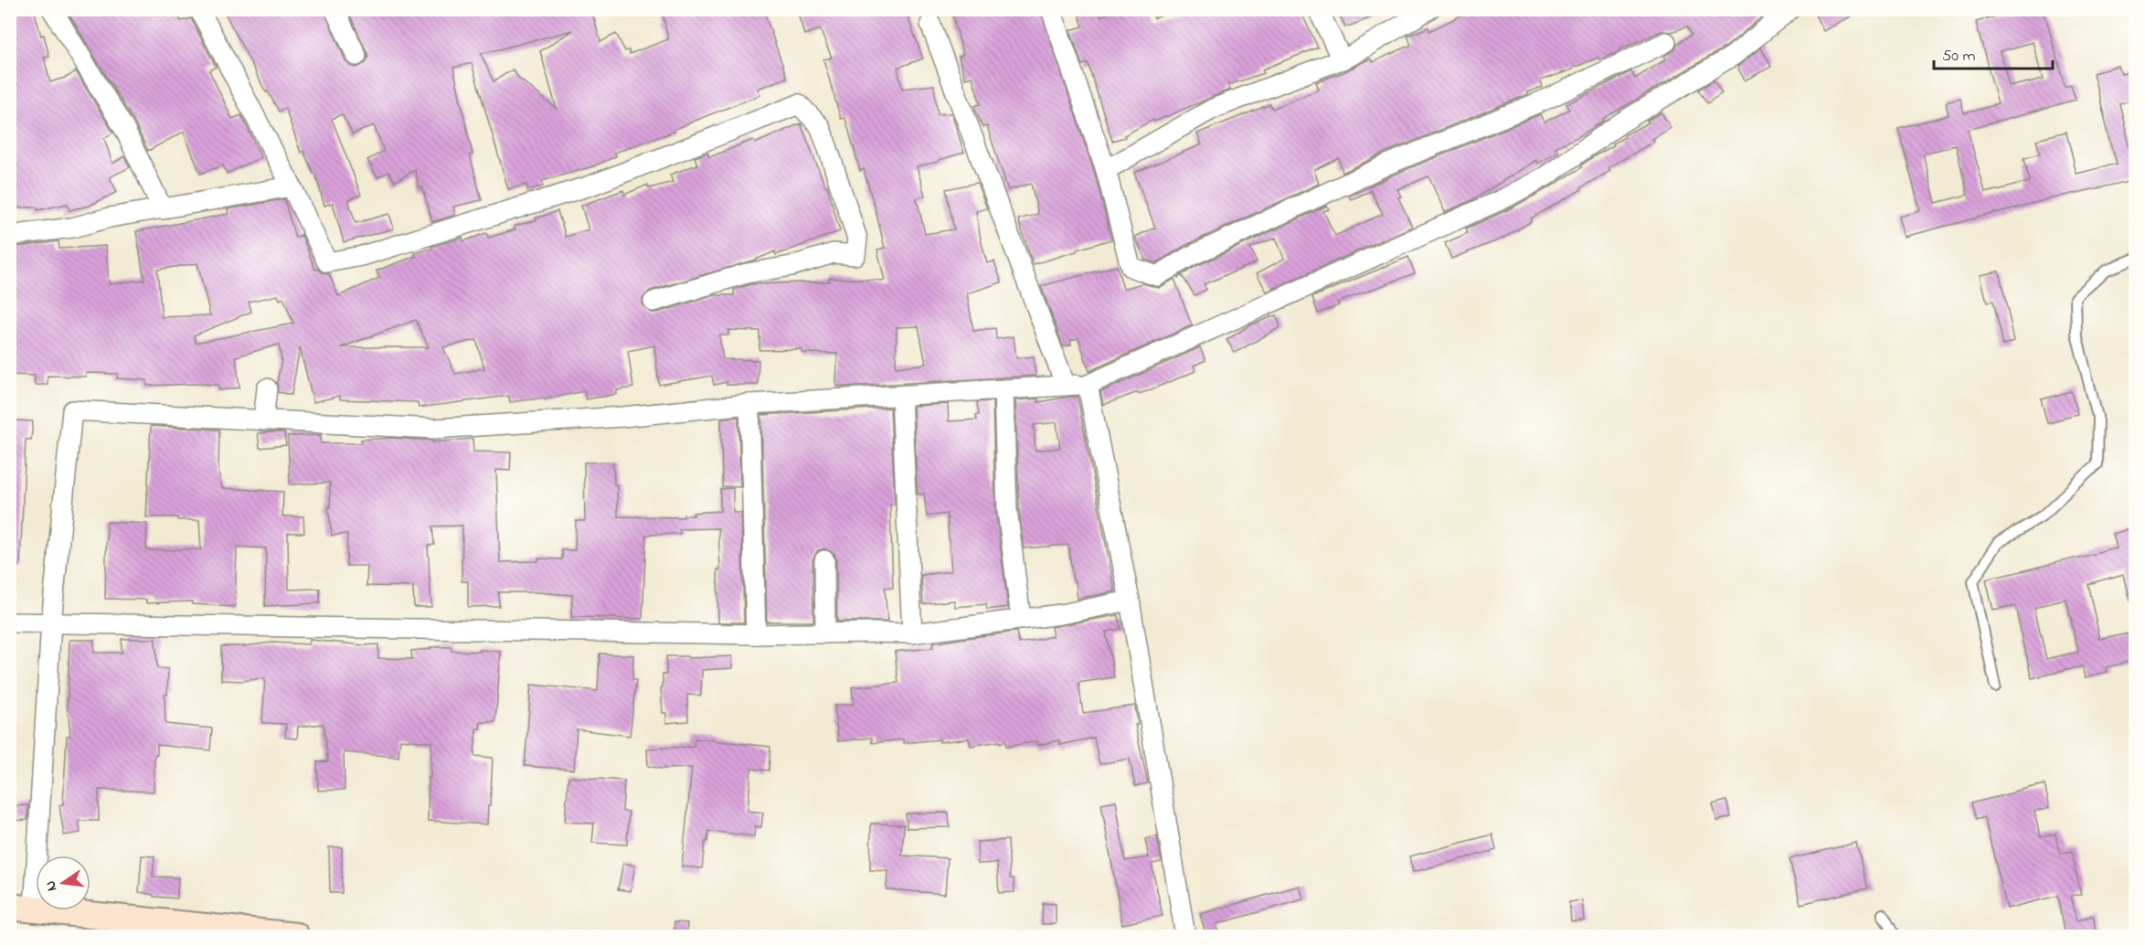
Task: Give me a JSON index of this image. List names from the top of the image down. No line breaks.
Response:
{"scale_bar":"50 m","north":"left"}
